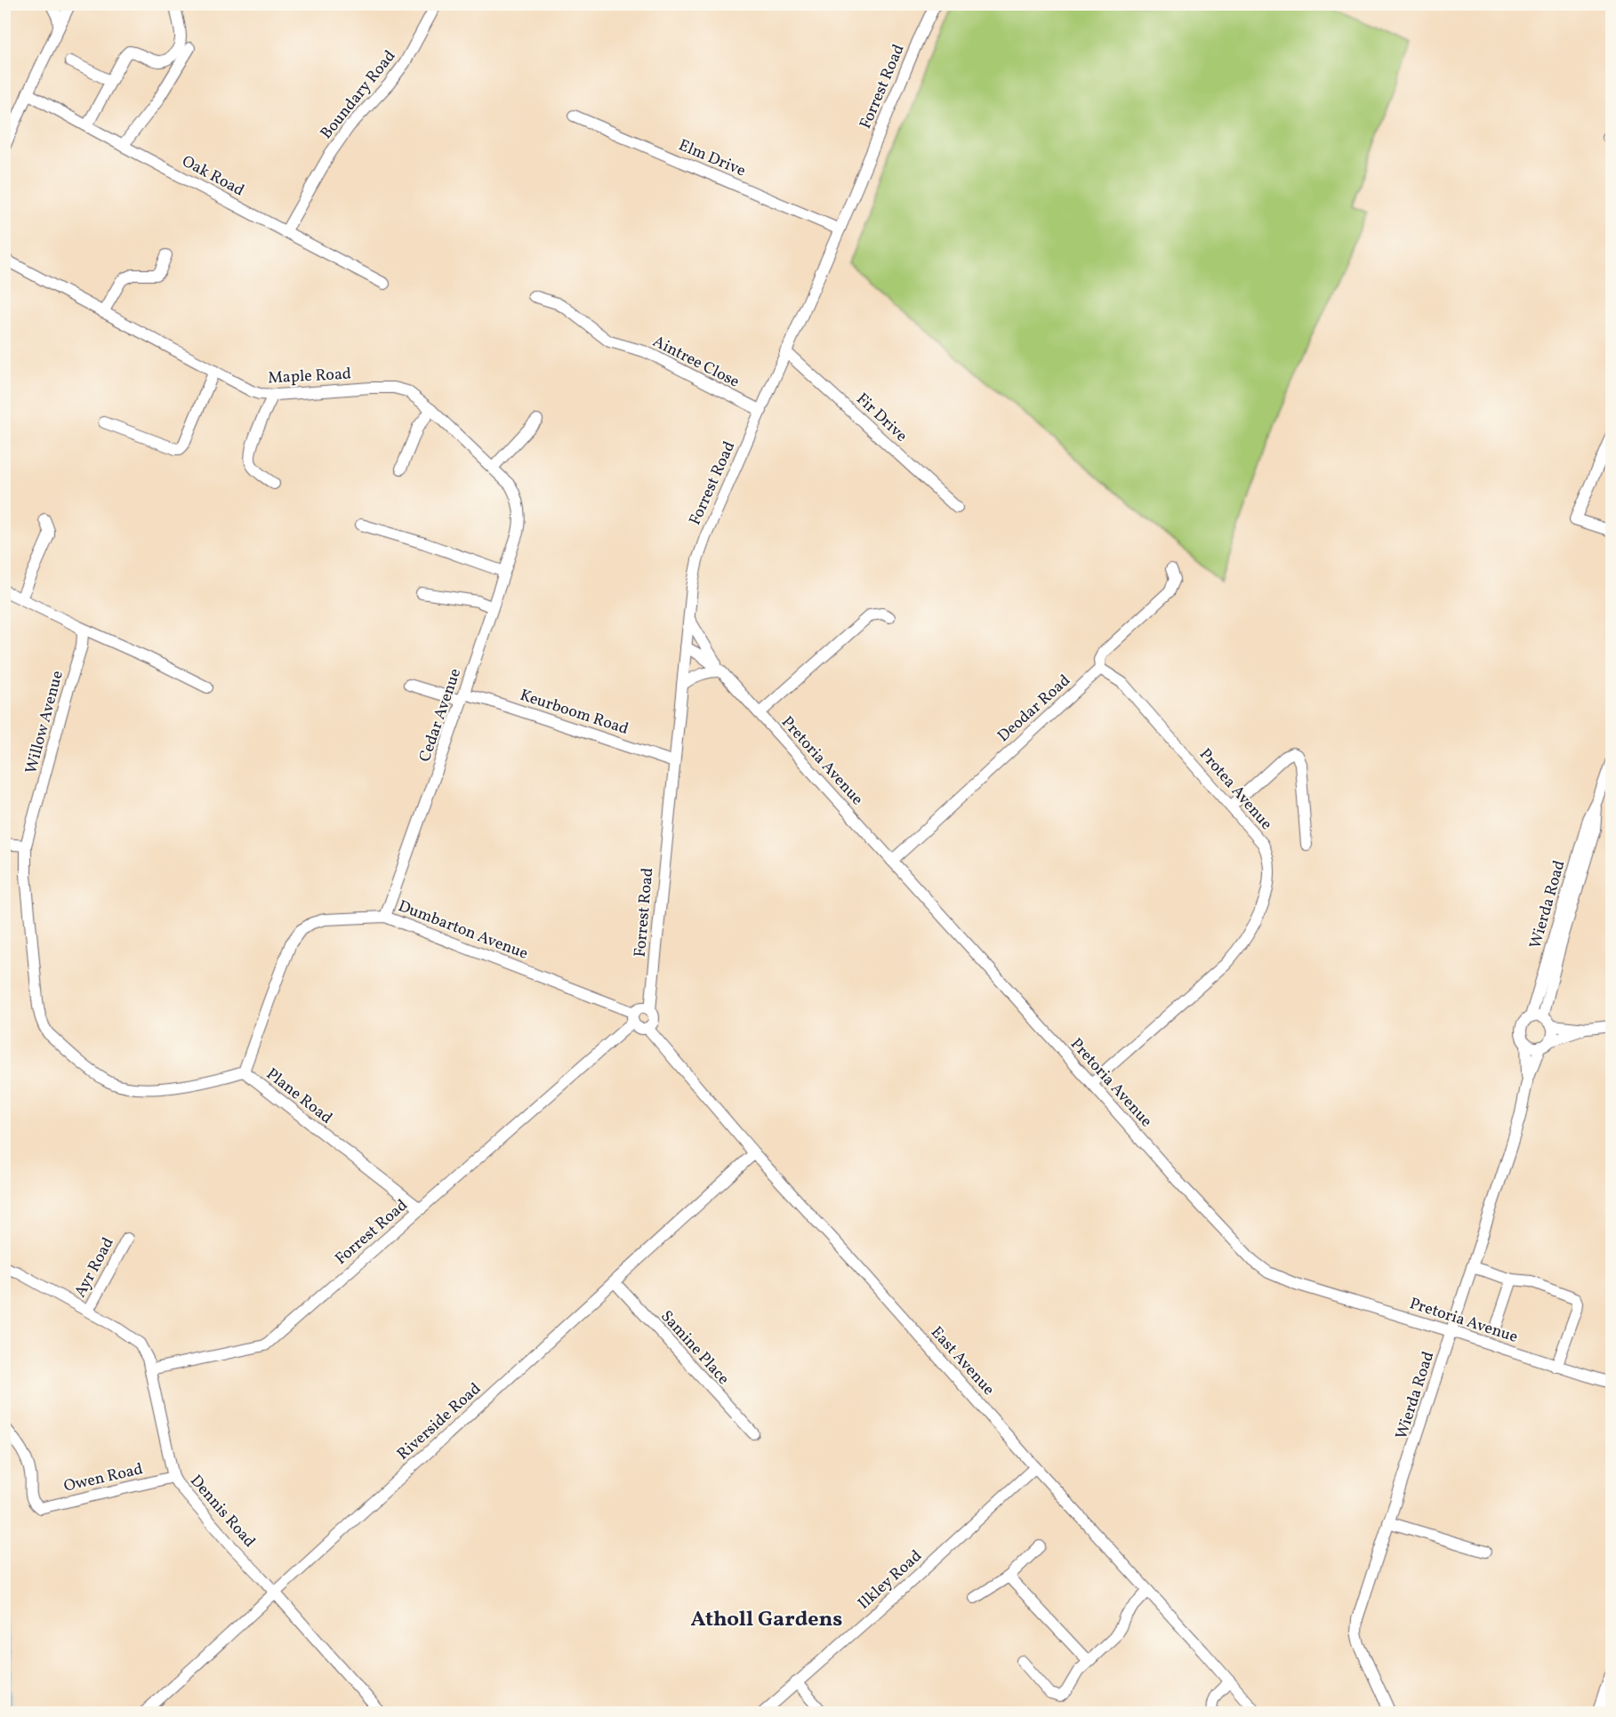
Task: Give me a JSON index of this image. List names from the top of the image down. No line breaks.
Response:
{"streets":{"street":["Forrest Road","Boundary Road","Elm Drive","Oak Road","Aintree Close","Maple Road","Fir Drive","Deodar Road","Keurboom Road","Cedar Avenue","Willow Avenue","Pretoria Avenue","Protea Avenue","Wierda Road","Dumbarton Avenue","Plane Road","Ayr Road","Samine Place","East Avenue","Riverside Road","Owen Road","Dennis Road","Ilkley Road"]},"crossings":[["Forrest Road","Elm Drive"],["Forrest Road","Aintree Close"],["Forrest Road","Fir Drive"],["Forrest Road","Keurboom Road"],["Forrest Road","Pretoria Avenue"],["Forrest Road","Dumbarton Avenue"],["Forrest Road","Plane Road"],["Forrest Road","East Avenue"],["Forrest Road","Dennis Road"],["Boundary Road","Oak Road"],["Maple Road","Cedar Avenue"],["Deodar Road","Pretoria Avenue"],["Deodar Road","Protea Avenue"],["Keurboom Road","Cedar Avenue"],["Cedar Avenue","Dumbarton Avenue"],["Willow Avenue","Plane Road"],["Pretoria Avenue","Protea Avenue"],["Pretoria Avenue","Wierda Road"],["Dumbarton Avenue","Plane Road"],["Dumbarton Avenue","East Avenue"],["Ayr Road","Dennis Road"],["Samine Place","Riverside Road"],["East Avenue","Riverside Road"],["East Avenue","Ilkley Road"],["Riverside Road","Dennis Road"],["Owen Road","Dennis Road"]],"districts":["Atholl Gardens"]}
